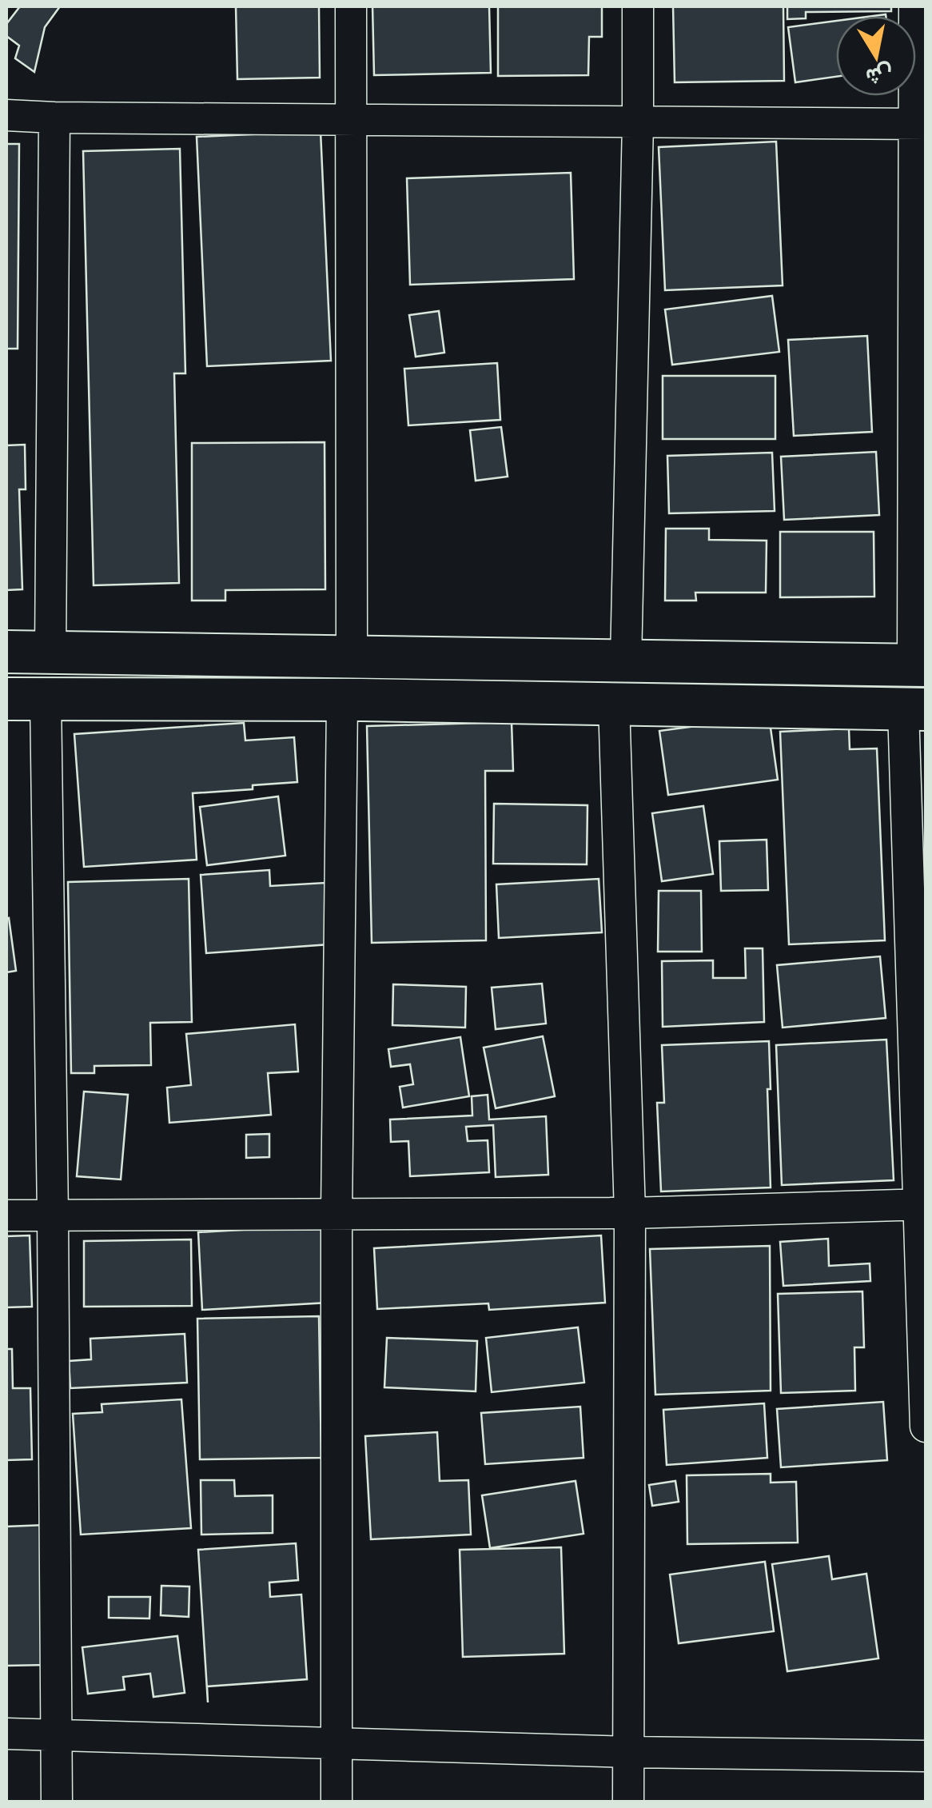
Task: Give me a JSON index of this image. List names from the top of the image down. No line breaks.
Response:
{"north":"bottom"}
